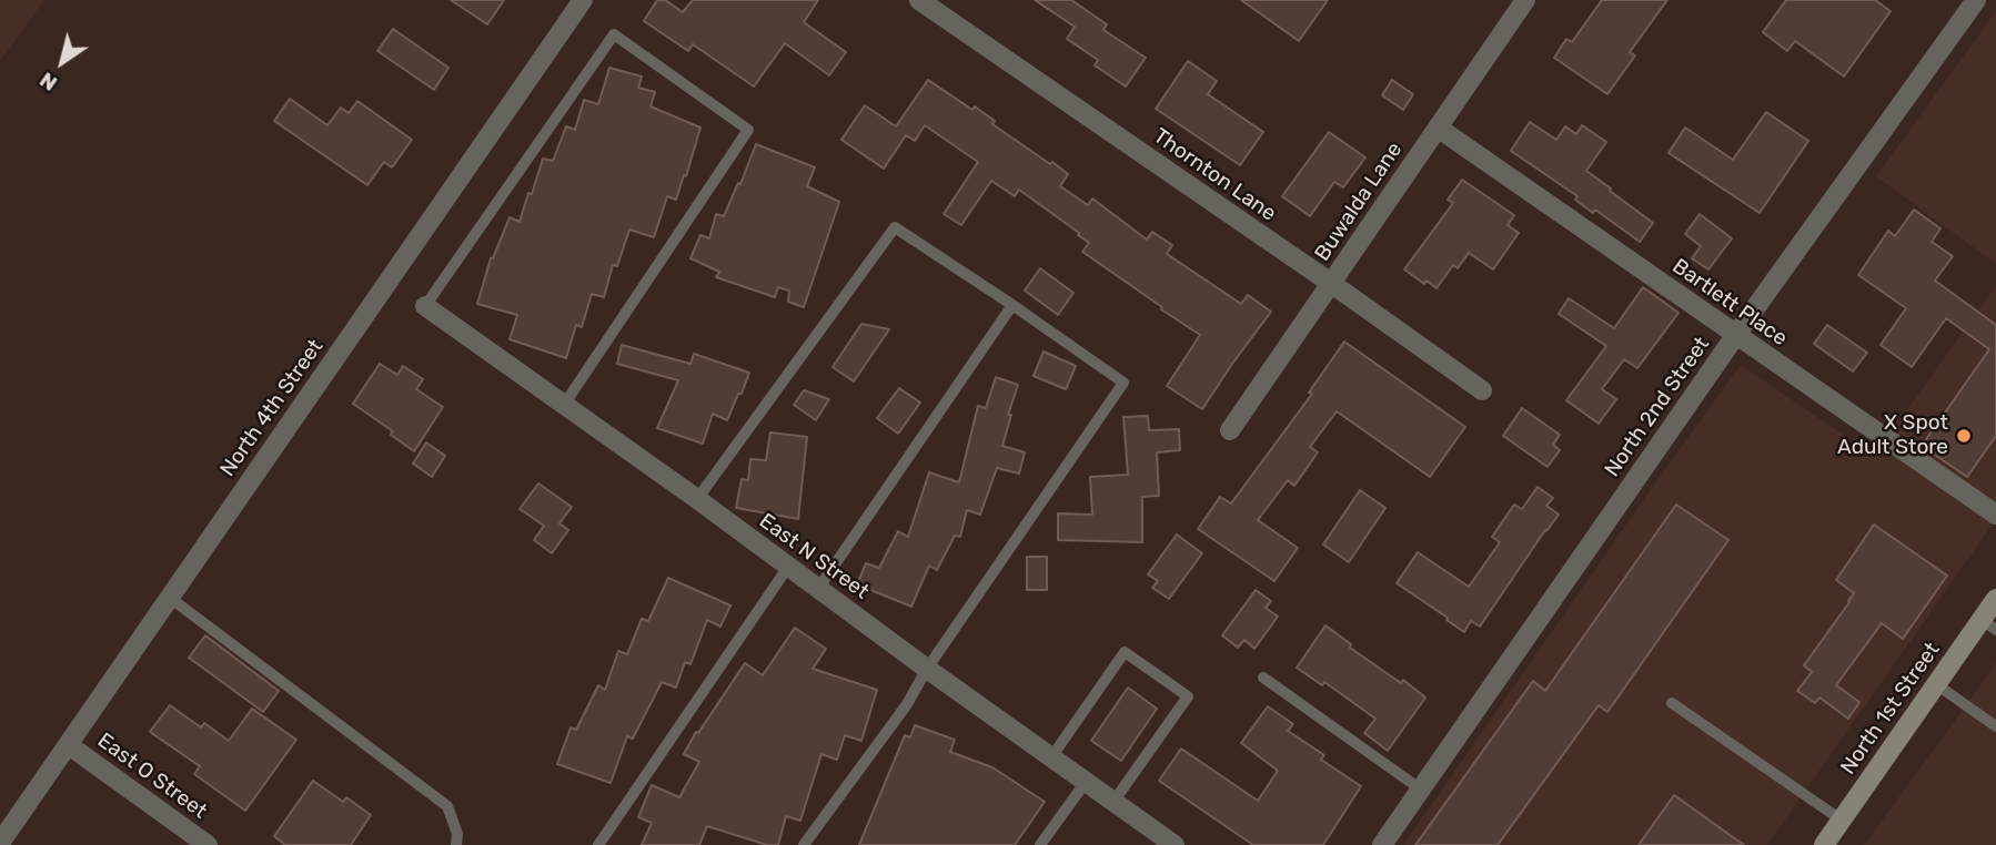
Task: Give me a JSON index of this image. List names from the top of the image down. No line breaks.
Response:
{"streets":{"main road":["North 1st Street"],"street":["Thornton Lane","Buwalda Lane","Bartlett Place","North 2nd Street","North 4th Street","East N Street","East O Street"]},"crossings":[["Thornton Lane","Buwalda Lane"],["Buwalda Lane","Bartlett Place"],["Bartlett Place","North 2nd Street"],["North 4th Street","East O Street"]],"places":["X Spot Adult Store"],"north":"bottom left"}
